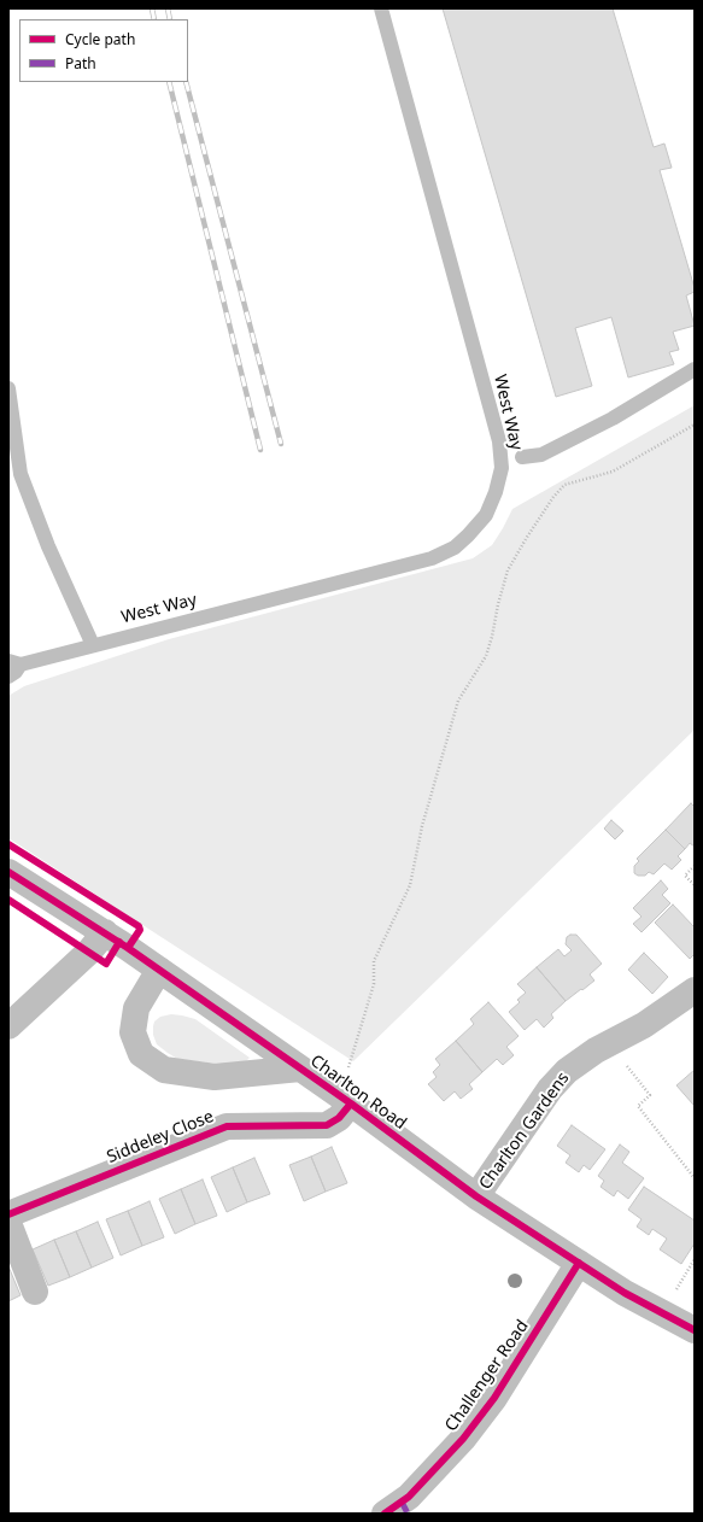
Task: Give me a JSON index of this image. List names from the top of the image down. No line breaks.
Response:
{"streets":{"street":["Charlton Road","Charlton Gardens","Siddeley Close","Challenger Road"],"lane":["West Way"]},"crossings":[["Charlton Road","Charlton Gardens"],["Charlton Road","Siddeley Close"],["Charlton Road","Challenger Road"]],"legend":["Cycle path","Path"]}
